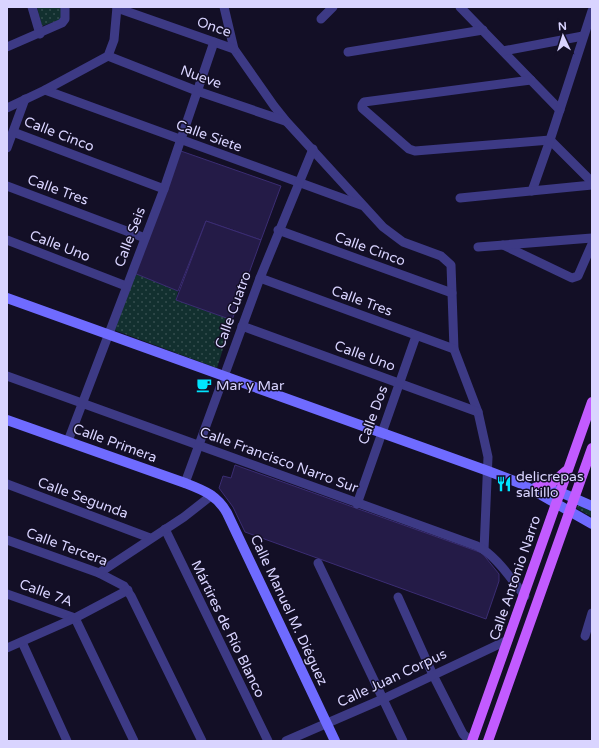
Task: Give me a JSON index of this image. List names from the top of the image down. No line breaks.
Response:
{"streets":{"main road":["Calle Antonio Narro"],"street":["Once","Nueve","Calle Cinco","Calle Siete","Calle Tres","Calle Seis","Calle Uno","Calle Cuatro","Calle Dos","Calle Primera","Calle Francisco Narro Sur","Calle Segunda","Calle Tercera","Calle 7A","Calle Manuel M. Diéguez","Mártires de Río Blanco","Calle Juan Corpus"]},"crossings":[["Once","Calle Seis"],["Nueve","Calle Seis"],["Calle Cinco","Calle Seis"],["Calle Cinco","Calle Cuatro"],["Calle Siete","Calle Seis"],["Calle Siete","Calle Cuatro"],["Calle Tres","Calle Seis"],["Calle Tres","Calle Cuatro"],["Calle Tres","Calle Dos"],["Calle Seis","Calle Uno"],["Calle Seis","Calle Primera"],["Calle Seis","Calle Francisco Narro Sur"],["Calle Uno","Calle Cuatro"],["Calle Uno","Calle Dos"],["Calle Cuatro","Calle Primera"],["Calle Cuatro","Calle Francisco Narro Sur"],["Calle Dos","Calle Francisco Narro Sur"],["Calle Primera","Calle Manuel M. Diéguez"],["Calle Francisco Narro Sur","Calle Antonio Narro"],["Calle Antonio Narro","Calle Juan Corpus"],["Calle Manuel M. Diéguez","Calle Juan Corpus"]],"places":{"cafe":["Mar y Mar"],"restaurant":["delicrepas saltillo"]},"north":"top"}
